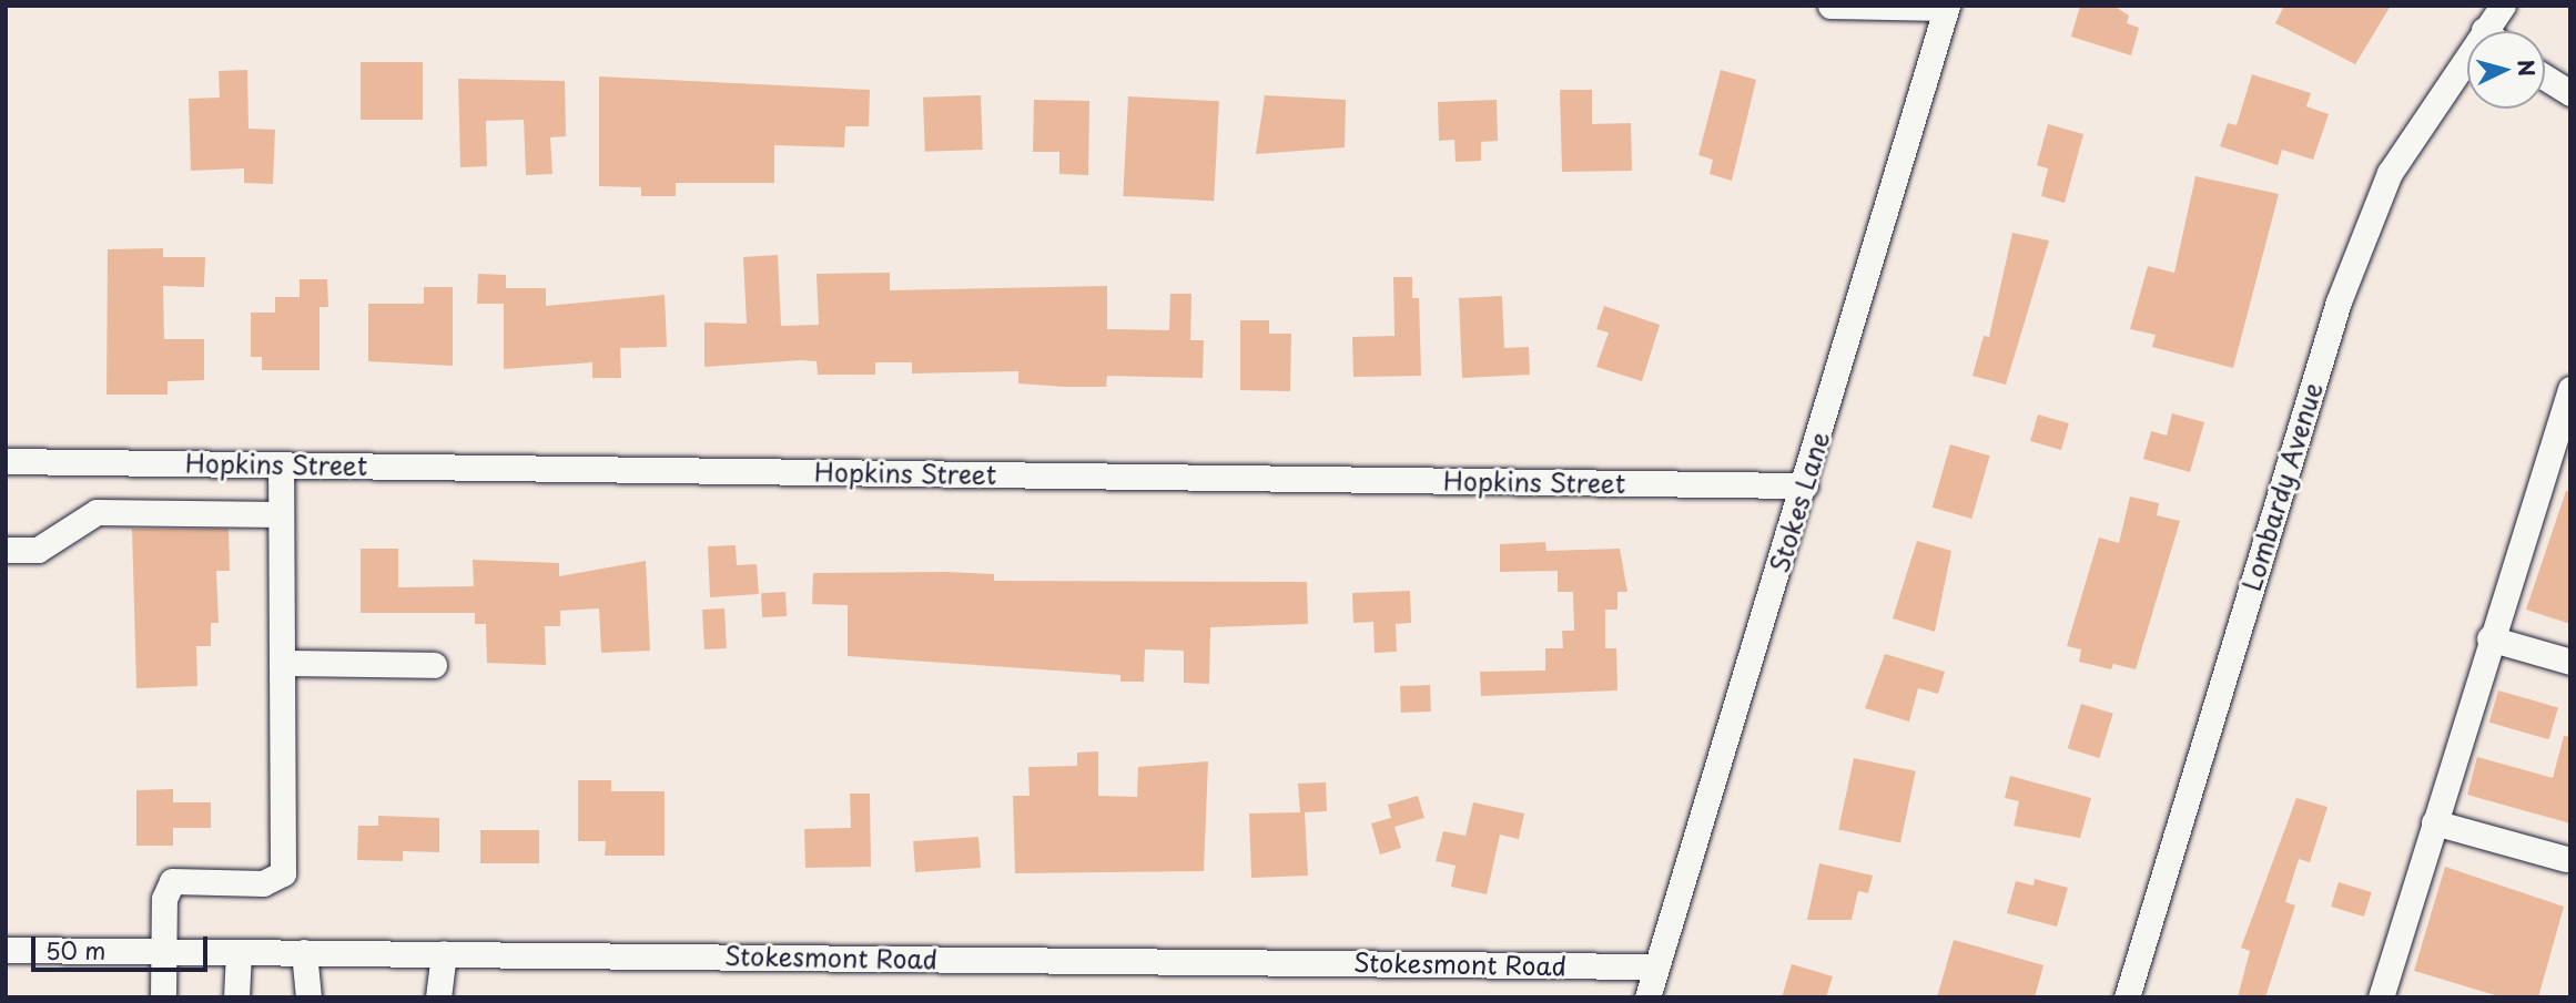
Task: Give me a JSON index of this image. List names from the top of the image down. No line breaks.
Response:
{"streets":{"street":["Hopkins Street","Lombardy Avenue","Stokes Lane","Stokesmont Road"]},"crossings":[["Hopkins Street","Stokes Lane"],["Stokes Lane","Stokesmont Road"]],"scale_bar":"50 m","north":"right"}
